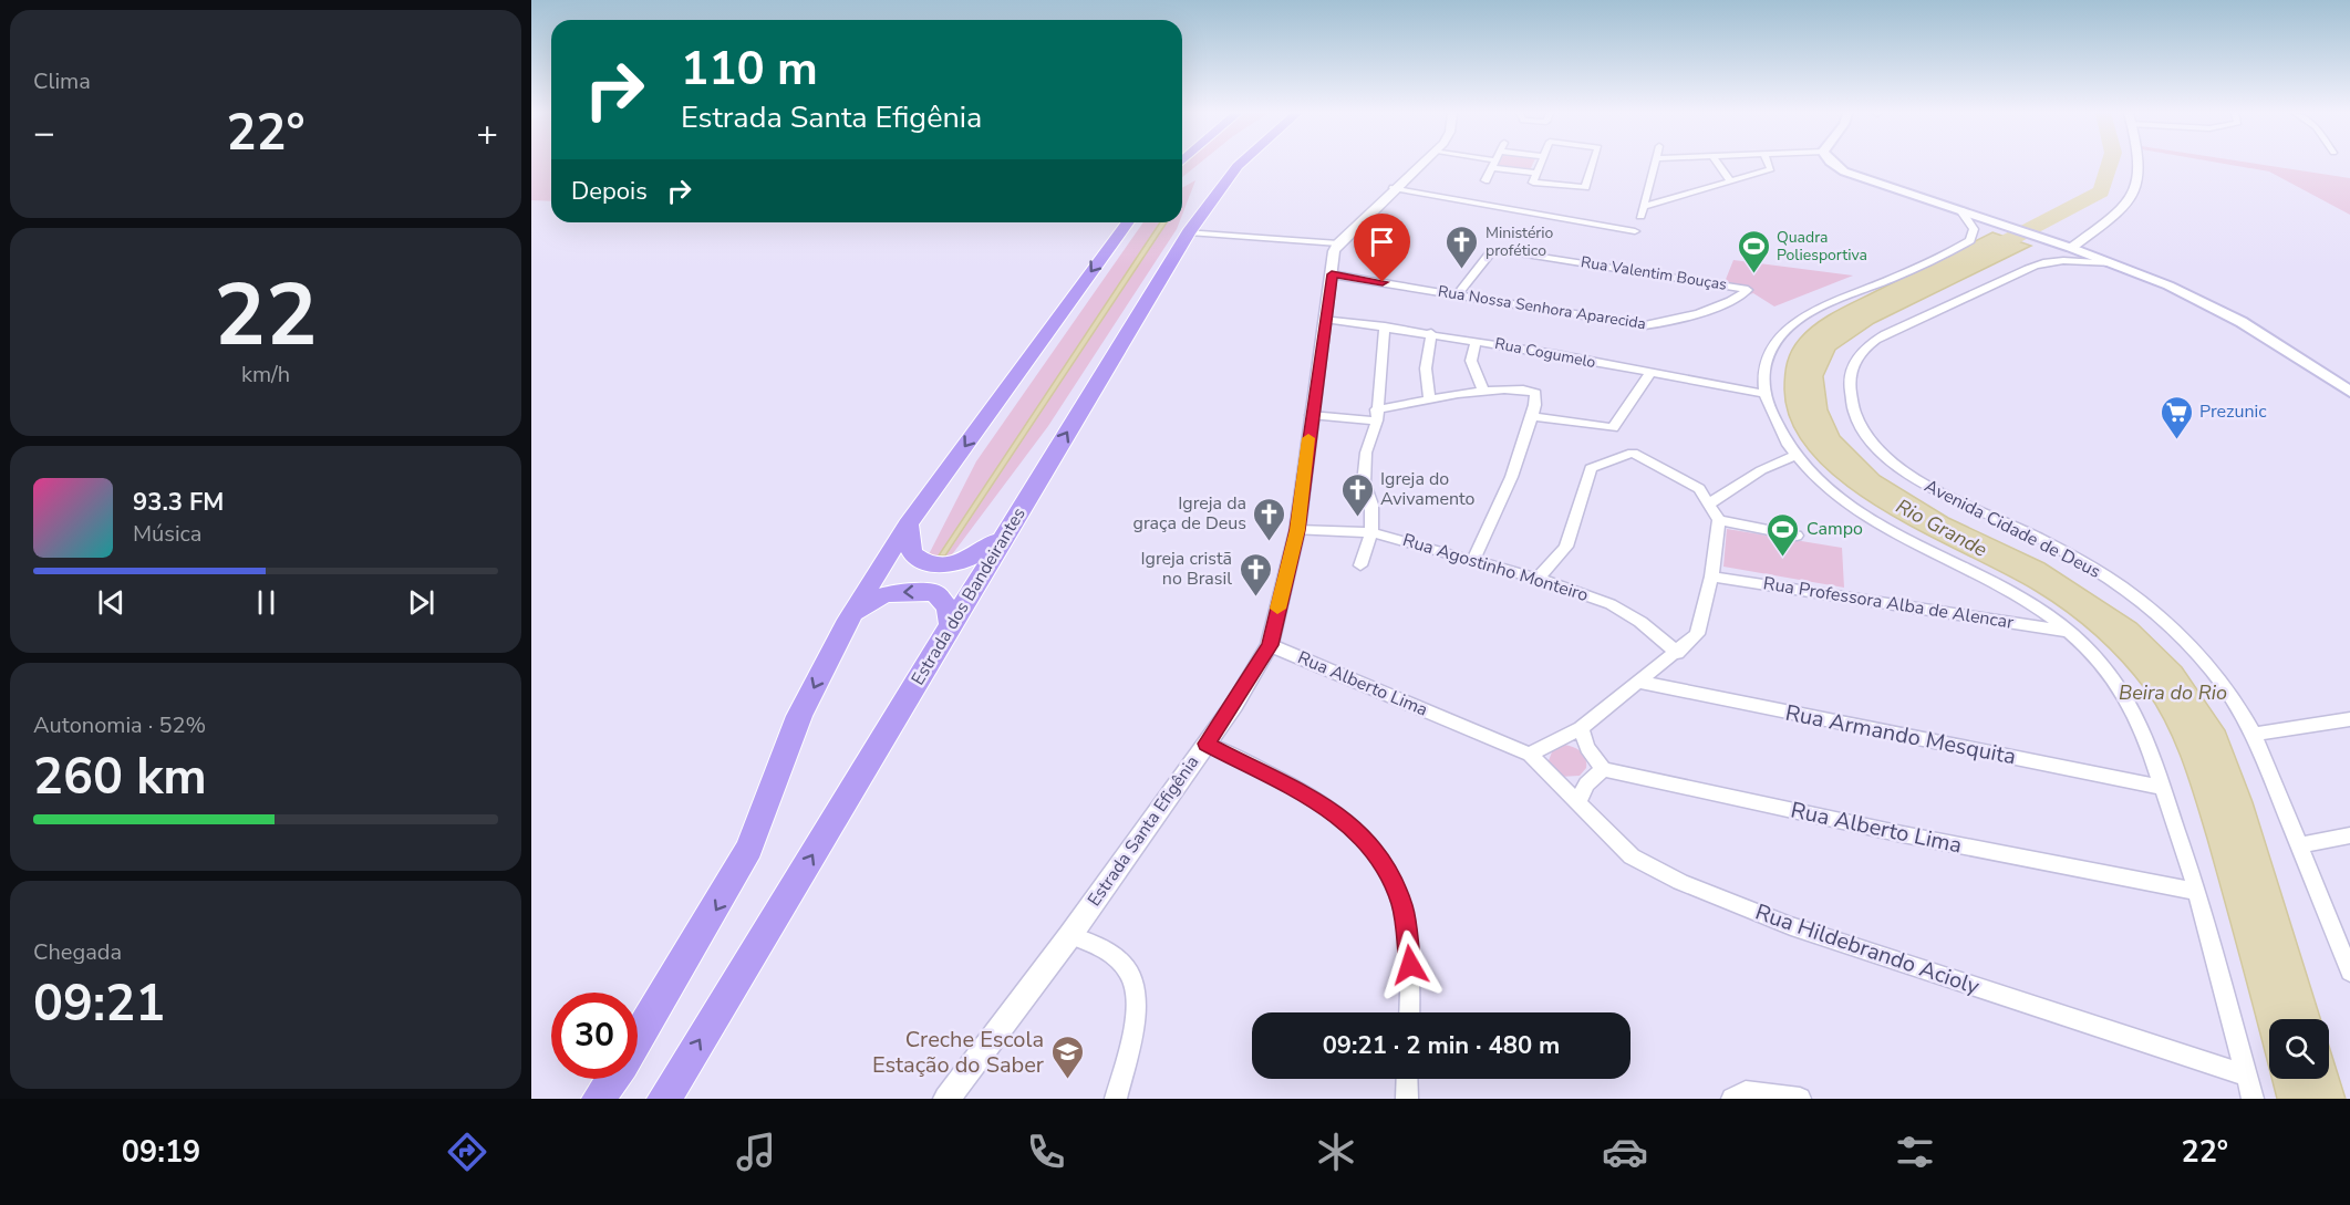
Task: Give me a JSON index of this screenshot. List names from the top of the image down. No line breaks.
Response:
{"streets":{"main road":["Estrada dos Bandeirantes"],"street":["Rua Valentim Bouças","Rua Nossa Senhora Aparecida","Rua Cogumelo","Avenida Cidade de Deus","Rua Agostinho Monteiro","Rua Professora Alba de Alencar","Rua Alberto Lima","Rua Armando Mesquita","Estrada Santa Efigênia","Rua Hildebrando Acioly"]},"crossings":[["Rua Valentim Bouças","Rua Nossa Senhora Aparecida"],["Rua Nossa Senhora Aparecida","Estrada Santa Efigênia"],["Rua Cogumelo","Estrada Santa Efigênia"],["Rua Agostinho Monteiro","Estrada Santa Efigênia"],["Rua Alberto Lima","Estrada Santa Efigênia"],["Rua Alberto Lima","Rua Hildebrando Acioly"]],"water":["Rio Grande","Beira do Rio"],"places":{"church":["Ministério profético","Igreja do Avivamento","Igreja da graça de Deus","Igreja cristã no Brasil"],"sports":["Quadra Poliesportiva","Campo"],"supermarket":["Prezunic"],"school or university":["Creche Escola Estação do Saber"]},"page":{"tile":["Clima",["22","km/h"],["Autonomia · 52%","260 km"],["Chegada","09:21"]],"turn":["110 m","Estrada Santa Efigênia"],"heat":["−","22°","+"],"then":"Depois","song":["93.3 FM","Música"],"limit":"30","trip":"09:21 · 2 min · 480 m","tabs":["09:19","22°"]}}
